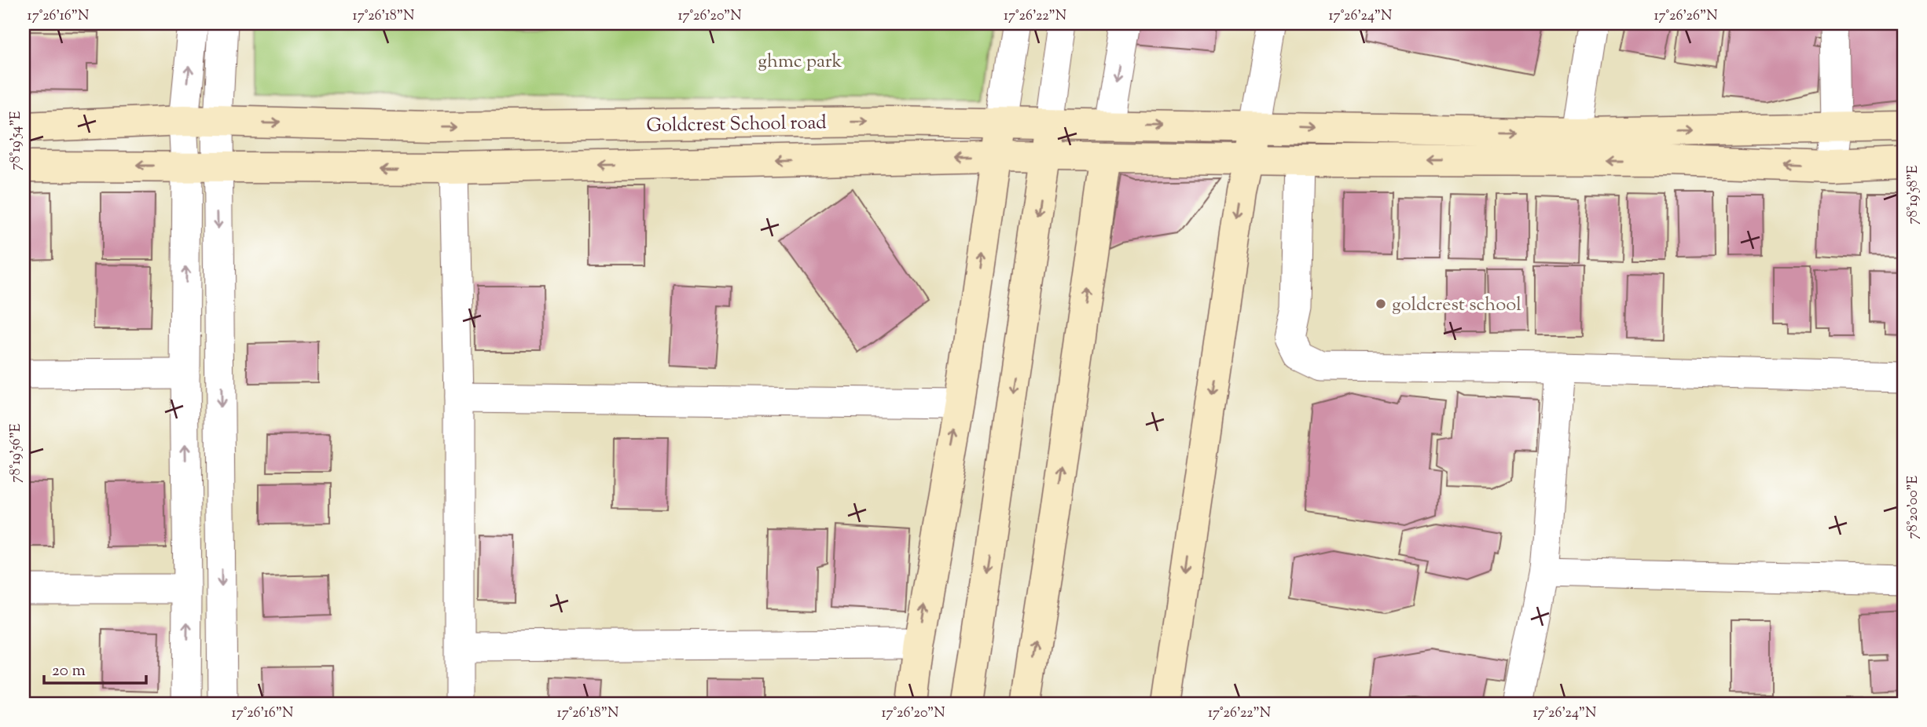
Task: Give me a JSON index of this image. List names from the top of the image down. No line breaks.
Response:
{"streets":{"street":["Goldcrest School road"]},"parks":["ghmc park"],"places":["goldcrest school"],"scale_bar":"20 m","coordinates":["17°26'16\"N","17°26'18\"N","17°26'20\"N","17°26'22\"N","17°26'24\"N","17°26'26\"N","78°19'54\"E","78°19'58\"E","78°19'56\"E","78°20'00\"E"]}
